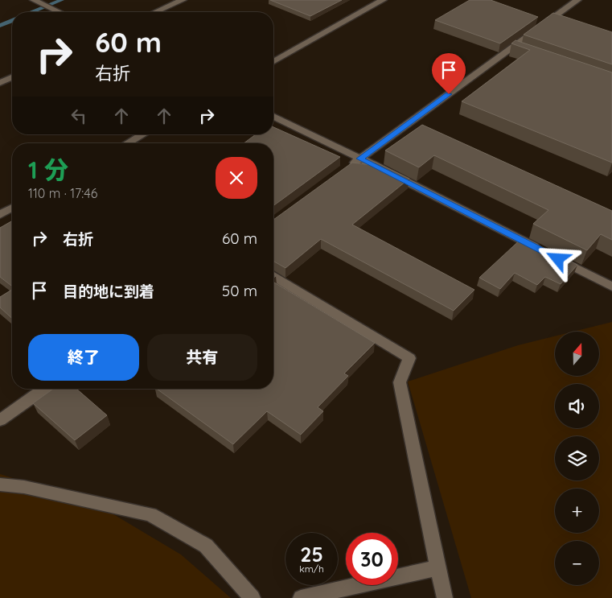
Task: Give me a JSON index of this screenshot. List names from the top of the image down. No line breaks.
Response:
{"north":"top","page":{"turn":["60 m","右折"],"heading":["1 分","110 m · 17:46"],"list":[{"name":"右折","value":"60 m"},{"name":"目的地に到着","value":"50 m"}],"buttons":["終了","共有"],"map_buttons":["+","−"],"speed":"25 km/h","limit":"30"}}
